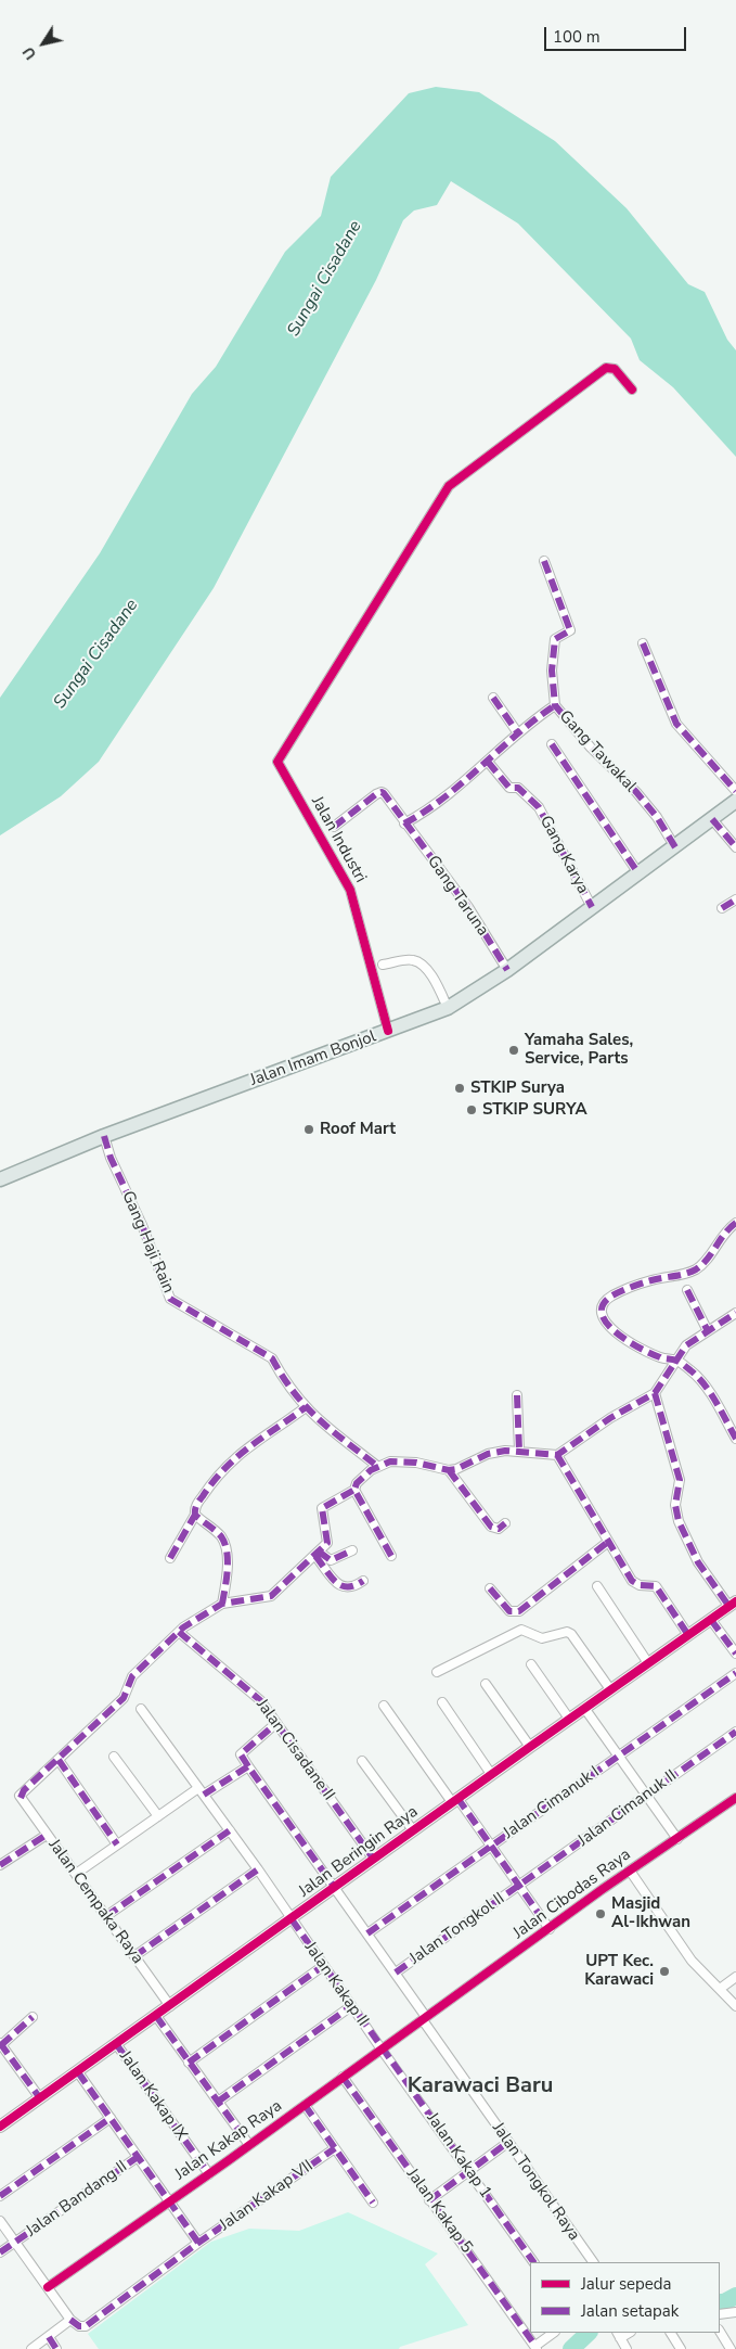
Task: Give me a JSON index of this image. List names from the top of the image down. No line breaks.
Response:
{"streets":{"main road":["Jalan Imam Bonjol"],"street":["Gang Tawakal","Jalan Industri","Gang Karya","Gang Taruna","Gang Haji Rain","Jalan Cisadane II","Jalan Cimanuk I","Jalan Cimanuk II","Jalan Beringin Raya","Jalan Cibodas Raya","Jalan Cempaka Raya","Jalan Tongkol II","Jalan Kakap II","Jalan Kakap IX","Jalan Kakap Raya","Jalan Kakap 1","Jalan Tongkol Raya","Jalan Kakap VII","Jalan Bandang II","Jalan Kakap 5"]},"crossings":[["Gang Tawakal","Jalan Imam Bonjol"],["Jalan Industri","Jalan Imam Bonjol"],["Gang Karya","Jalan Imam Bonjol"],["Gang Taruna","Jalan Imam Bonjol"],["Jalan Imam Bonjol","Gang Haji Rain"],["Jalan Cisadane II","Jalan Beringin Raya"],["Jalan Cimanuk I","Jalan Tongkol Raya"],["Jalan Cimanuk II","Jalan Tongkol II"],["Jalan Beringin Raya","Jalan Cempaka Raya"],["Jalan Beringin Raya","Jalan Kakap II"],["Jalan Beringin Raya","Jalan Kakap IX"],["Jalan Beringin Raya","Jalan Tongkol Raya"],["Jalan Cibodas Raya","Jalan Kakap Raya"],["Jalan Cibodas Raya","Jalan Tongkol Raya"],["Jalan Tongkol II","Jalan Tongkol Raya"],["Jalan Kakap II","Jalan Kakap Raya"],["Jalan Kakap II","Jalan Kakap 1"],["Jalan Kakap IX","Jalan Kakap Raya"],["Jalan Kakap Raya","Jalan Kakap 1"],["Jalan Kakap Raya","Jalan Tongkol Raya"],["Jalan Kakap Raya","Jalan Kakap 5"]],"districts":["Karawaci Baru"],"water":["Sungai Cisadane"],"places":["Yamaha Sales, Service, Parts","STKIP Surya","STKIP SURYA","Roof Mart","Masjid Al-Ikhwan","UPT Kec. Karawaci"],"legend":["Jalur sepeda","Jalan setapak"],"scale_bar":"100 m","north":"bottom left"}
